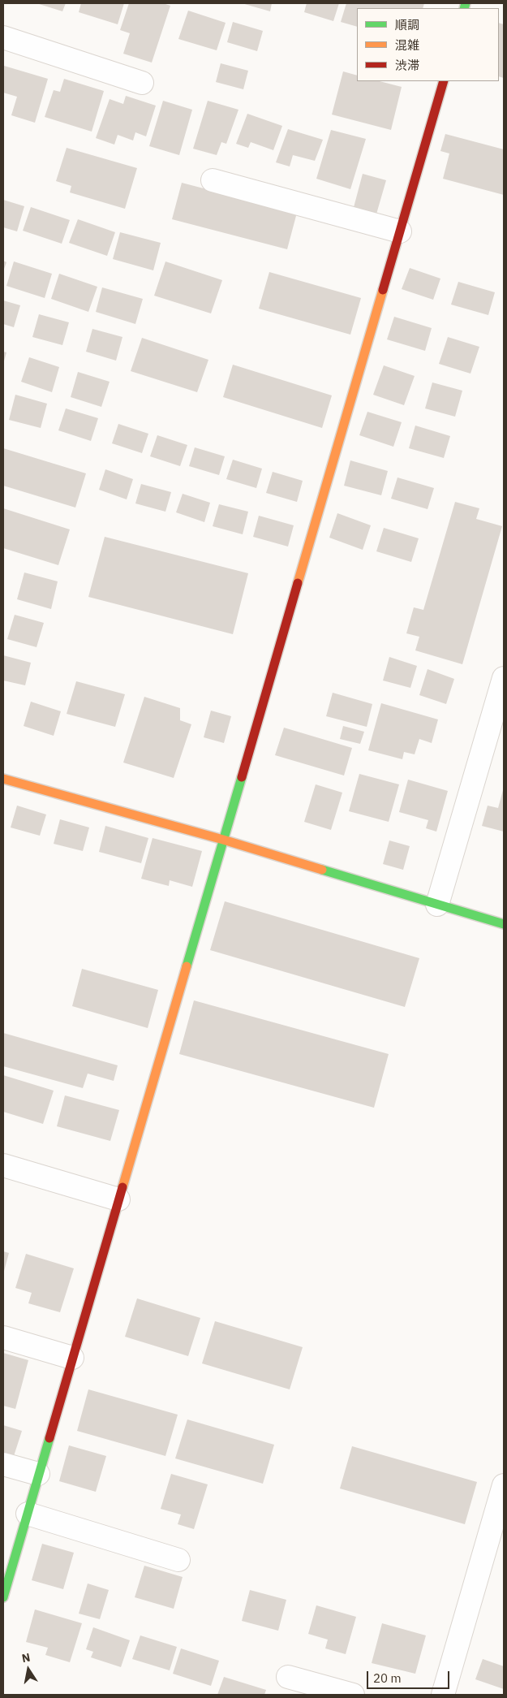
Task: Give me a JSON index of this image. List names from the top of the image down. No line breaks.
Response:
{"legend":["順調","混雑","渋滞"],"scale_bar":"20 m","north":"top"}
